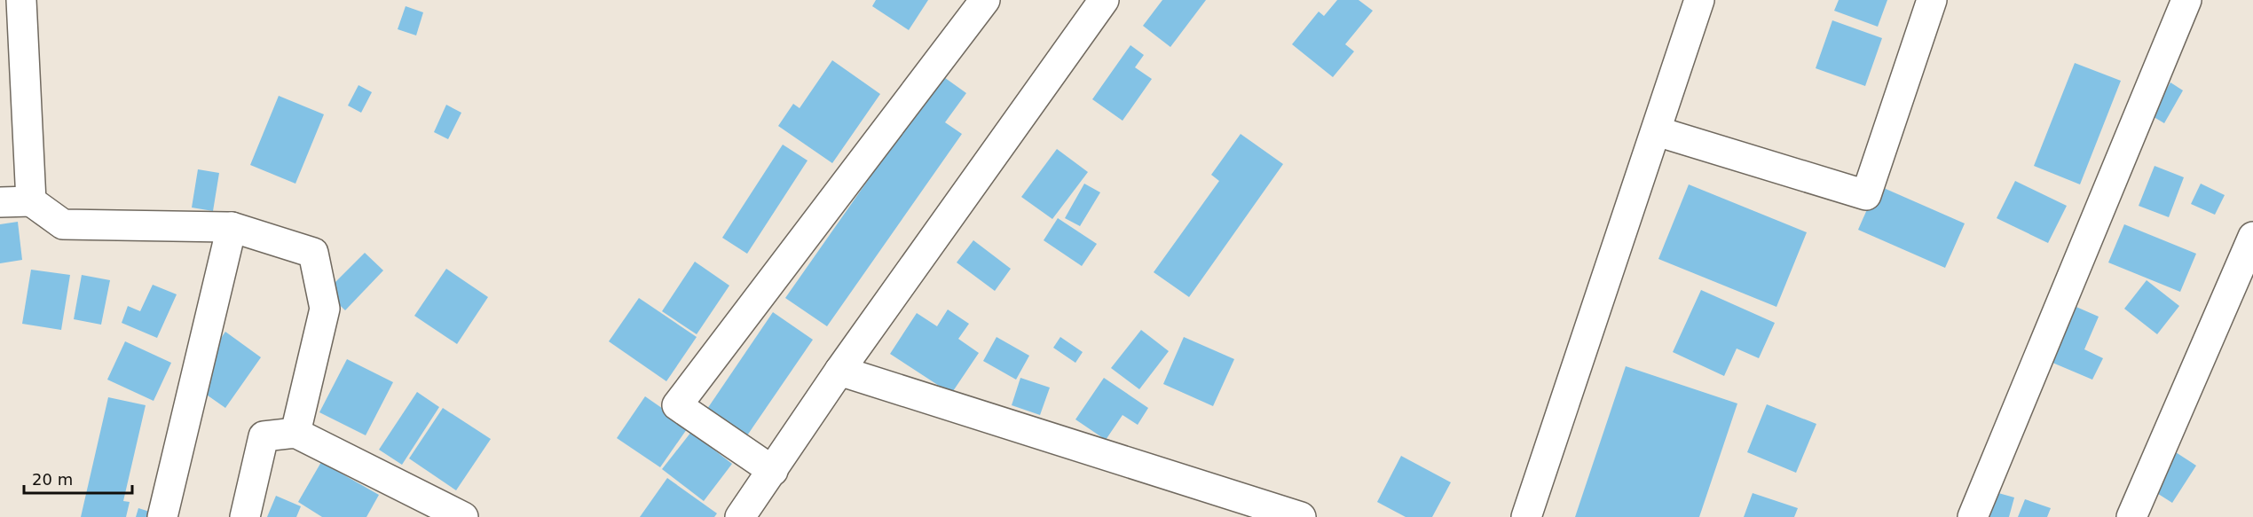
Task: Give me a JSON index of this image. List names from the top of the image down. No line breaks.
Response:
{"scale_bar":"20 m"}
